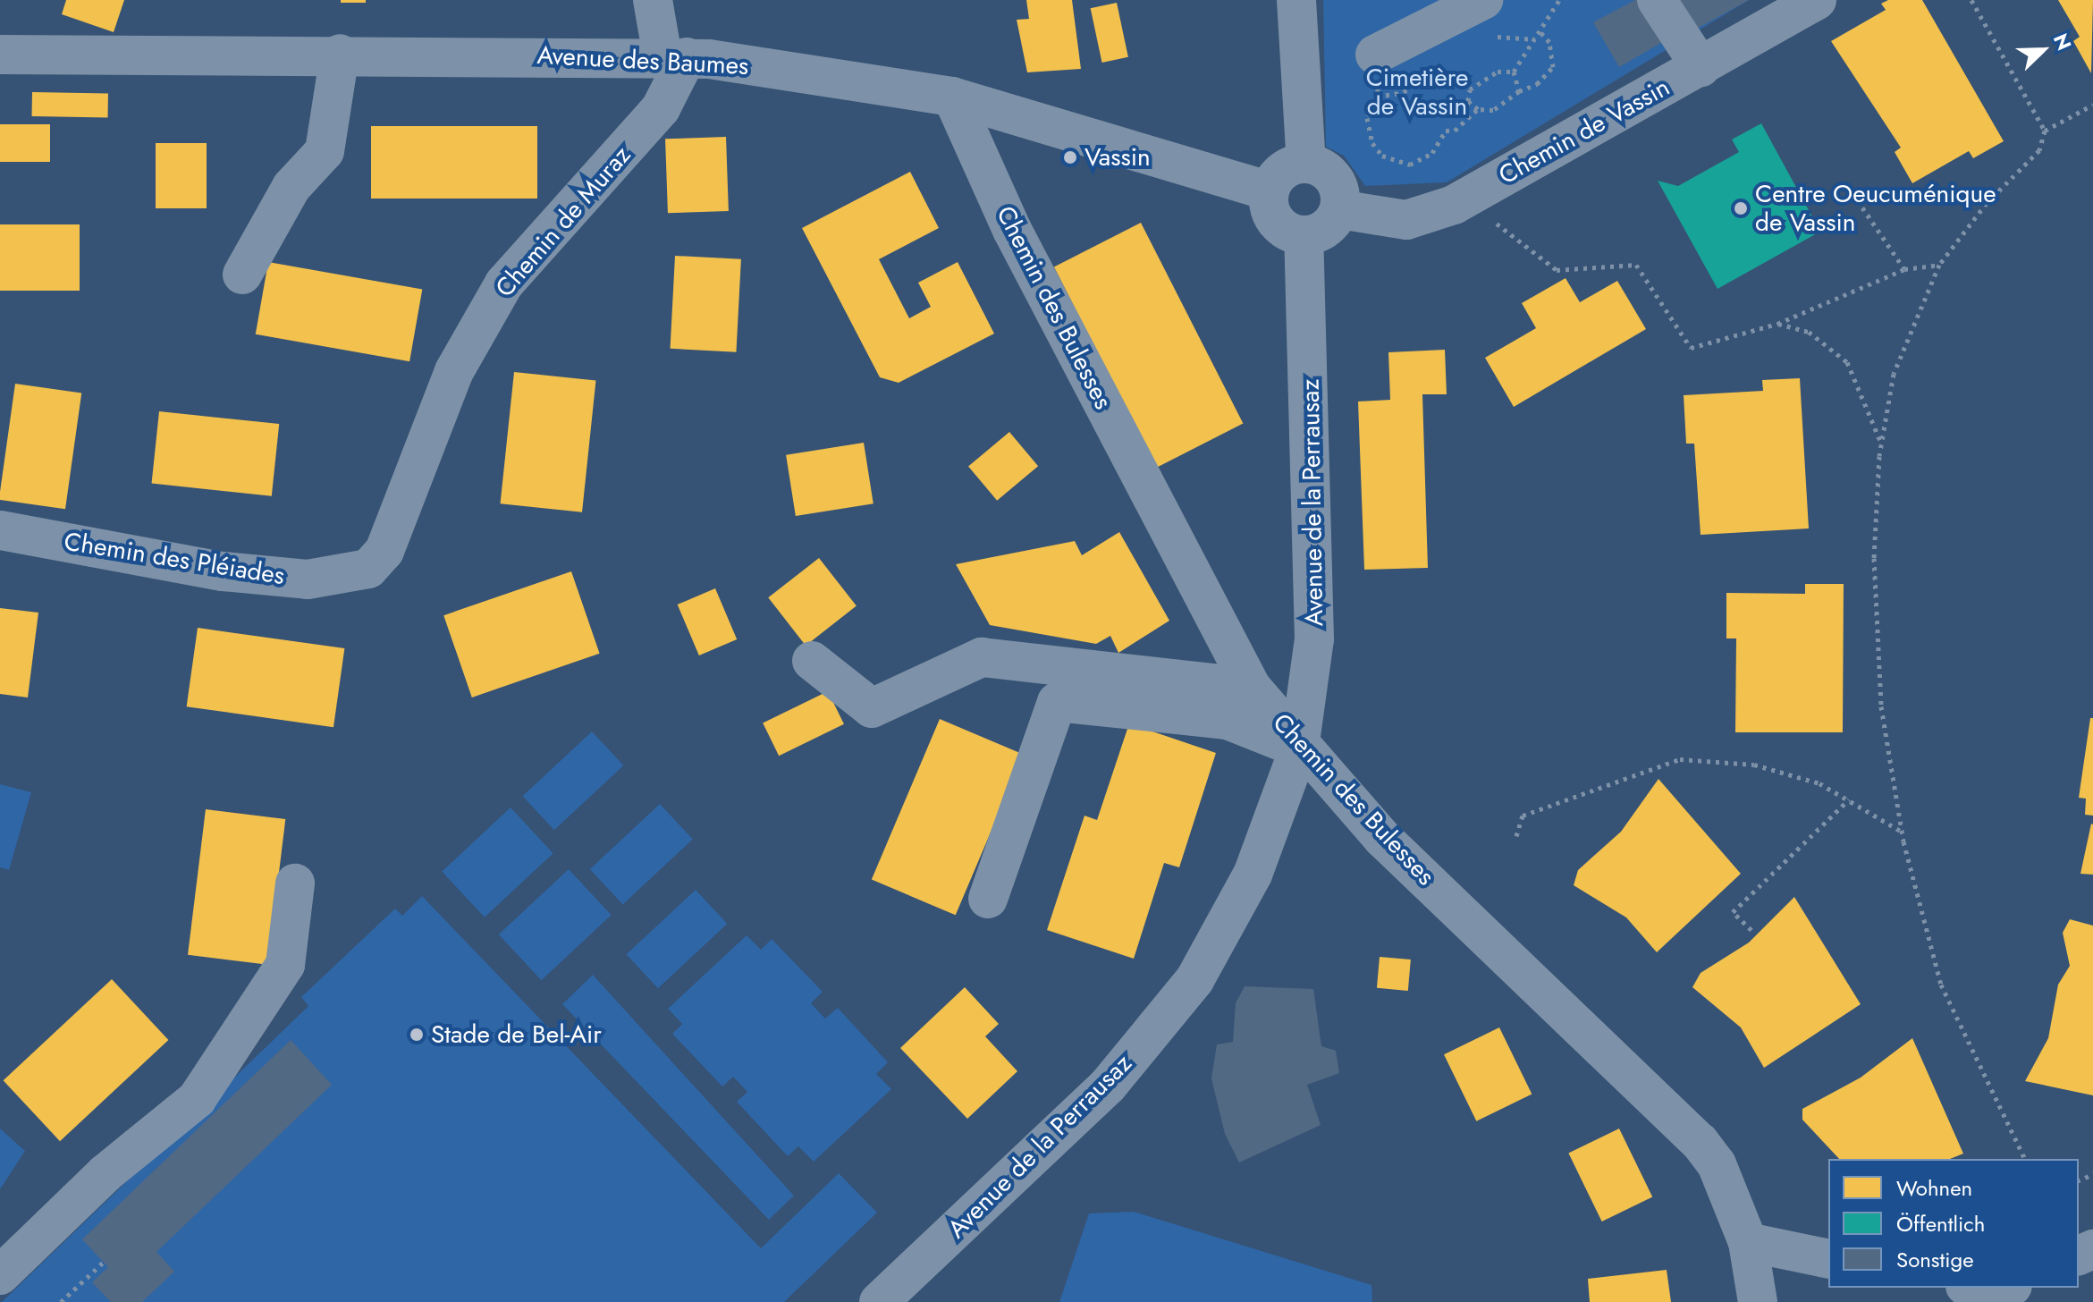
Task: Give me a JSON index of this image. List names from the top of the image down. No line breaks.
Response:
{"streets":{"street":["Avenue des Baumes","Chemin de Vassin","Chemin de Muraz","Chemin des Bulesses","Avenue de la Perrausaz","Chemin des Pléiades"]},"crossings":[["Avenue des Baumes","Chemin de Vassin"],["Avenue des Baumes","Chemin de Muraz"],["Avenue des Baumes","Chemin des Bulesses"],["Avenue des Baumes","Avenue de la Perrausaz"],["Chemin de Vassin","Avenue de la Perrausaz"],["Chemin de Muraz","Chemin des Pléiades"],["Chemin des Bulesses","Avenue de la Perrausaz"]],"parks":["Cimetière de Vassin"],"places":["Vassin","Centre Oeucuménique de Vassin","Stade de Bel-Air"],"legend":["Wohnen","Öffentlich","Sonstige"],"north":"top right"}
